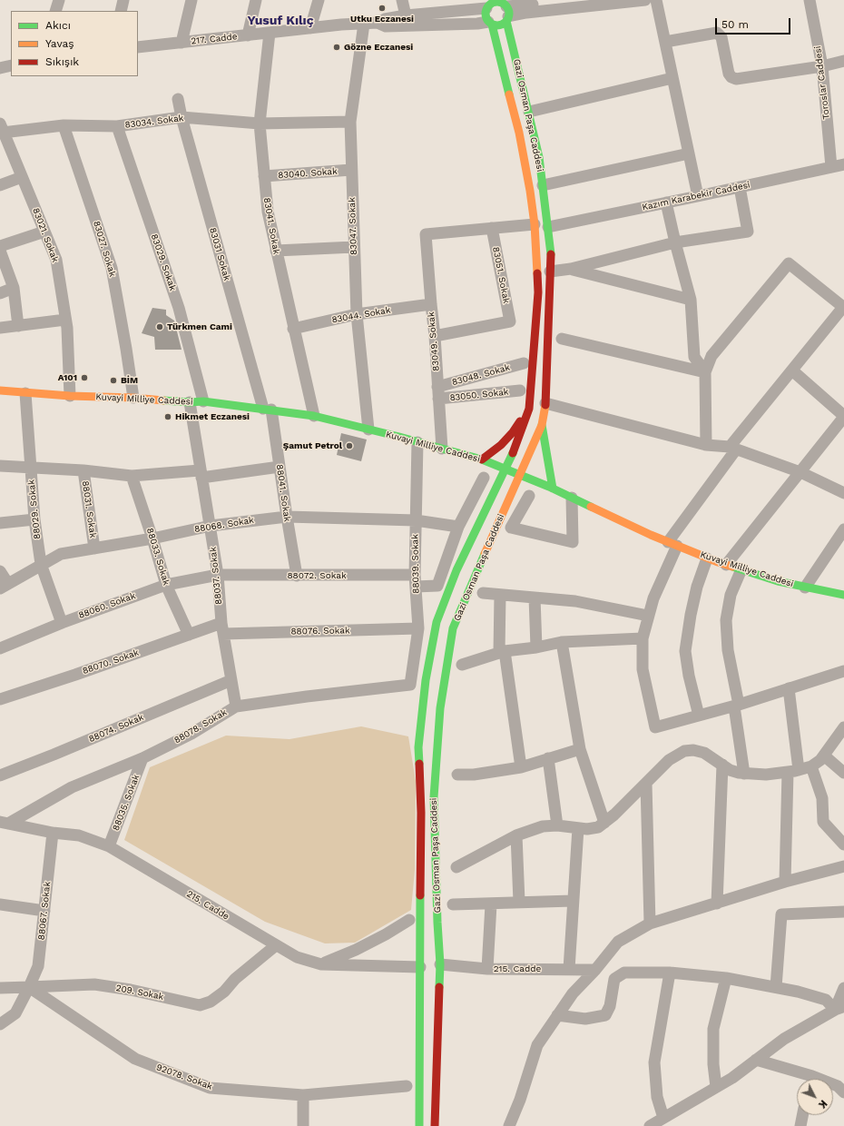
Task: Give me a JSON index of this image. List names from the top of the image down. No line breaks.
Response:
{"streets":{"main road":["Gazi Osman Paşa Caddesi","Kuvayi Milliye Caddesi"],"street":["217. Cadde","Toroslar Caddesi","83034. Sokak","83040. Sokak","Kazım Karabekir Caddesi","83041. Sokak","83047. Sokak","83021. Sokak","83027. Sokak","83031 Sokak","83029. Sokak","83051. Sokak","83044. Sokak","83049. Sokak","83048. Sokak","83050. Sokak","88041. Sokak","88029. Sokak","88031. Sokak","88068. Sokak","88033. Sokak","88039. Sokak","88037. Sokak","88072. Sokak","88060. Sokak","88076. Sokak","88070. Sokak","88078. Sokak","88074. Sokak","88035. Sokak","215. Cadde","88067. Sokak","209. Sokak","92078. Sokak"]},"crossings":[["217. Cadde","Gazi Osman Paşa Caddesi"],["217. Cadde","83041. Sokak"],["217. Cadde","83047. Sokak"],["Toroslar Caddesi","Kazım Karabekir Caddesi"],["Gazi Osman Paşa Caddesi","Kazım Karabekir Caddesi"],["Gazi Osman Paşa Caddesi","Kuvayi Milliye Caddesi"],["Gazi Osman Paşa Caddesi","215. Cadde"],["83034. Sokak","83041. Sokak"],["83034. Sokak","83047. Sokak"],["83034. Sokak","83021. Sokak"],["83034. Sokak","83027. Sokak"],["83034. Sokak","83031 Sokak"],["83034. Sokak","83029. Sokak"],["83040. Sokak","83041. Sokak"],["83040. Sokak","83047. Sokak"],["83041. Sokak","83044. Sokak"],["83041. Sokak","Kuvayi Milliye Caddesi"],["83047. Sokak","83044. Sokak"],["83047. Sokak","Kuvayi Milliye Caddesi"],["83021. Sokak","Kuvayi Milliye Caddesi"],["83027. Sokak","Kuvayi Milliye Caddesi"],["83031 Sokak","Kuvayi Milliye Caddesi"],["83031 Sokak","88041. Sokak"],["83029. Sokak","Kuvayi Milliye Caddesi"],["83051. Sokak","83049. Sokak"],["83044. Sokak","83049. Sokak"],["83049. Sokak","83048. Sokak"],["83049. Sokak","83050. Sokak"],["83049. Sokak","Kuvayi Milliye Caddesi"],["Kuvayi Milliye Caddesi","88041. Sokak"],["Kuvayi Milliye Caddesi","88029. Sokak"],["Kuvayi Milliye Caddesi","88039. Sokak"],["Kuvayi Milliye Caddesi","88037. Sokak"],["88041. Sokak","88068. Sokak"],["88041. Sokak","88072. Sokak"],["88029. Sokak","88068. Sokak"],["88029. Sokak","88060. Sokak"],["88031. Sokak","88068. Sokak"],["88068. Sokak","88033. Sokak"],["88068. Sokak","88039. Sokak"],["88068. Sokak","88037. Sokak"],["88068. Sokak","88072. Sokak"],["88033. Sokak","88060. Sokak"],["88033. Sokak","88070. Sokak"],["88039. Sokak","88072. Sokak"],["88039. Sokak","88076. Sokak"],["88039. Sokak","88078. Sokak"],["88037. Sokak","88072. Sokak"],["88037. Sokak","88060. Sokak"],["88037. Sokak","88076. Sokak"],["88037. Sokak","88070. Sokak"],["88037. Sokak","88078. Sokak"],["88037. Sokak","88074. Sokak"],["88072. Sokak","88060. Sokak"],["88076. Sokak","88070. Sokak"],["88078. Sokak","88035. Sokak"],["88078. Sokak","215. Cadde"],["88035. Sokak","215. Cadde"],["215. Cadde","88067. Sokak"],["215. Cadde","209. Sokak"],["88067. Sokak","209. Sokak"],["88067. Sokak","92078. Sokak"],["209. Sokak","92078. Sokak"]],"districts":["Yusuf Kılıç"],"places":["Utku Eczanesi","Gözne Eczanesi","Türkmen Cami","A101","BİM","Hikmet Eczanesi","Şamut Petrol"],"legend":["Akıcı","Yavaş","Sıkışık"],"scale_bar":"50 m","north":"bottom right"}
